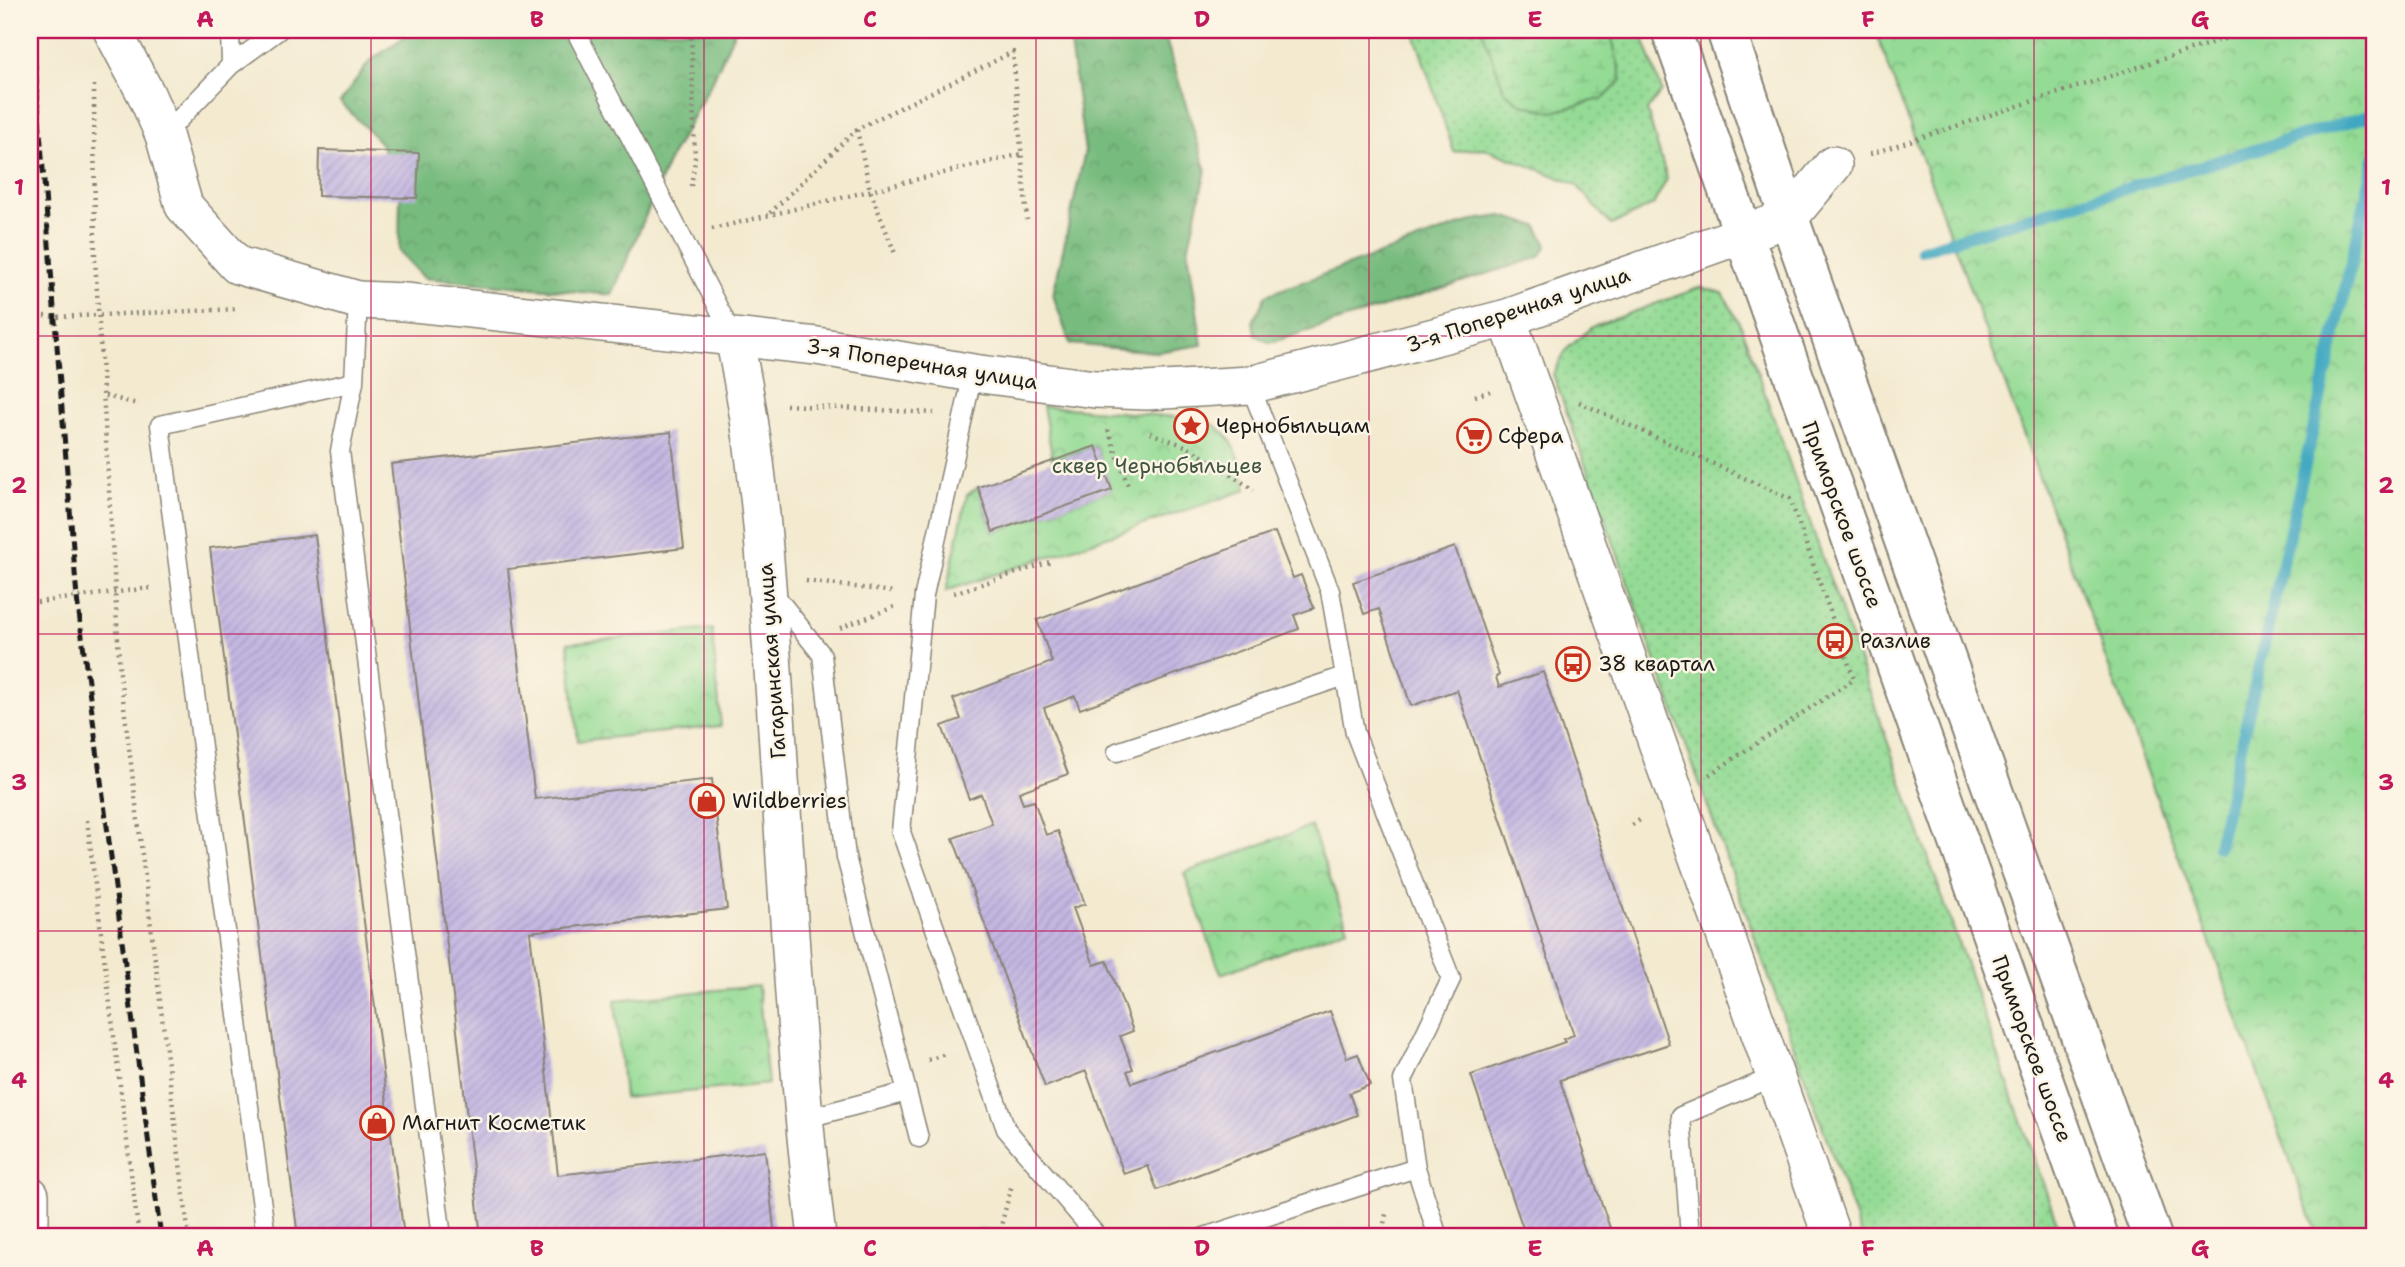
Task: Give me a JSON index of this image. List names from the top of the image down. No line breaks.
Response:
{"streets":{"highway":["Приморское шоссе"],"street":["3-я Поперечная улица","Гагаринская улица"]},"crossings":[["3-я Поперечная улица","Приморское шоссе"],["3-я Поперечная улица","Гагаринская улица"]],"parks":["сквер Чернобыльцев"],"places":{"place":["Чернобыльцам"],"supermarket":["Сфера"],"bus stop":["Разлив","38 квартал"],"shop":["Wildberries","Магнит Косметик"]},"grid":{"columns":["A","B","C","D","E","F","G"],"rows":["1","2","3","4"]}}
